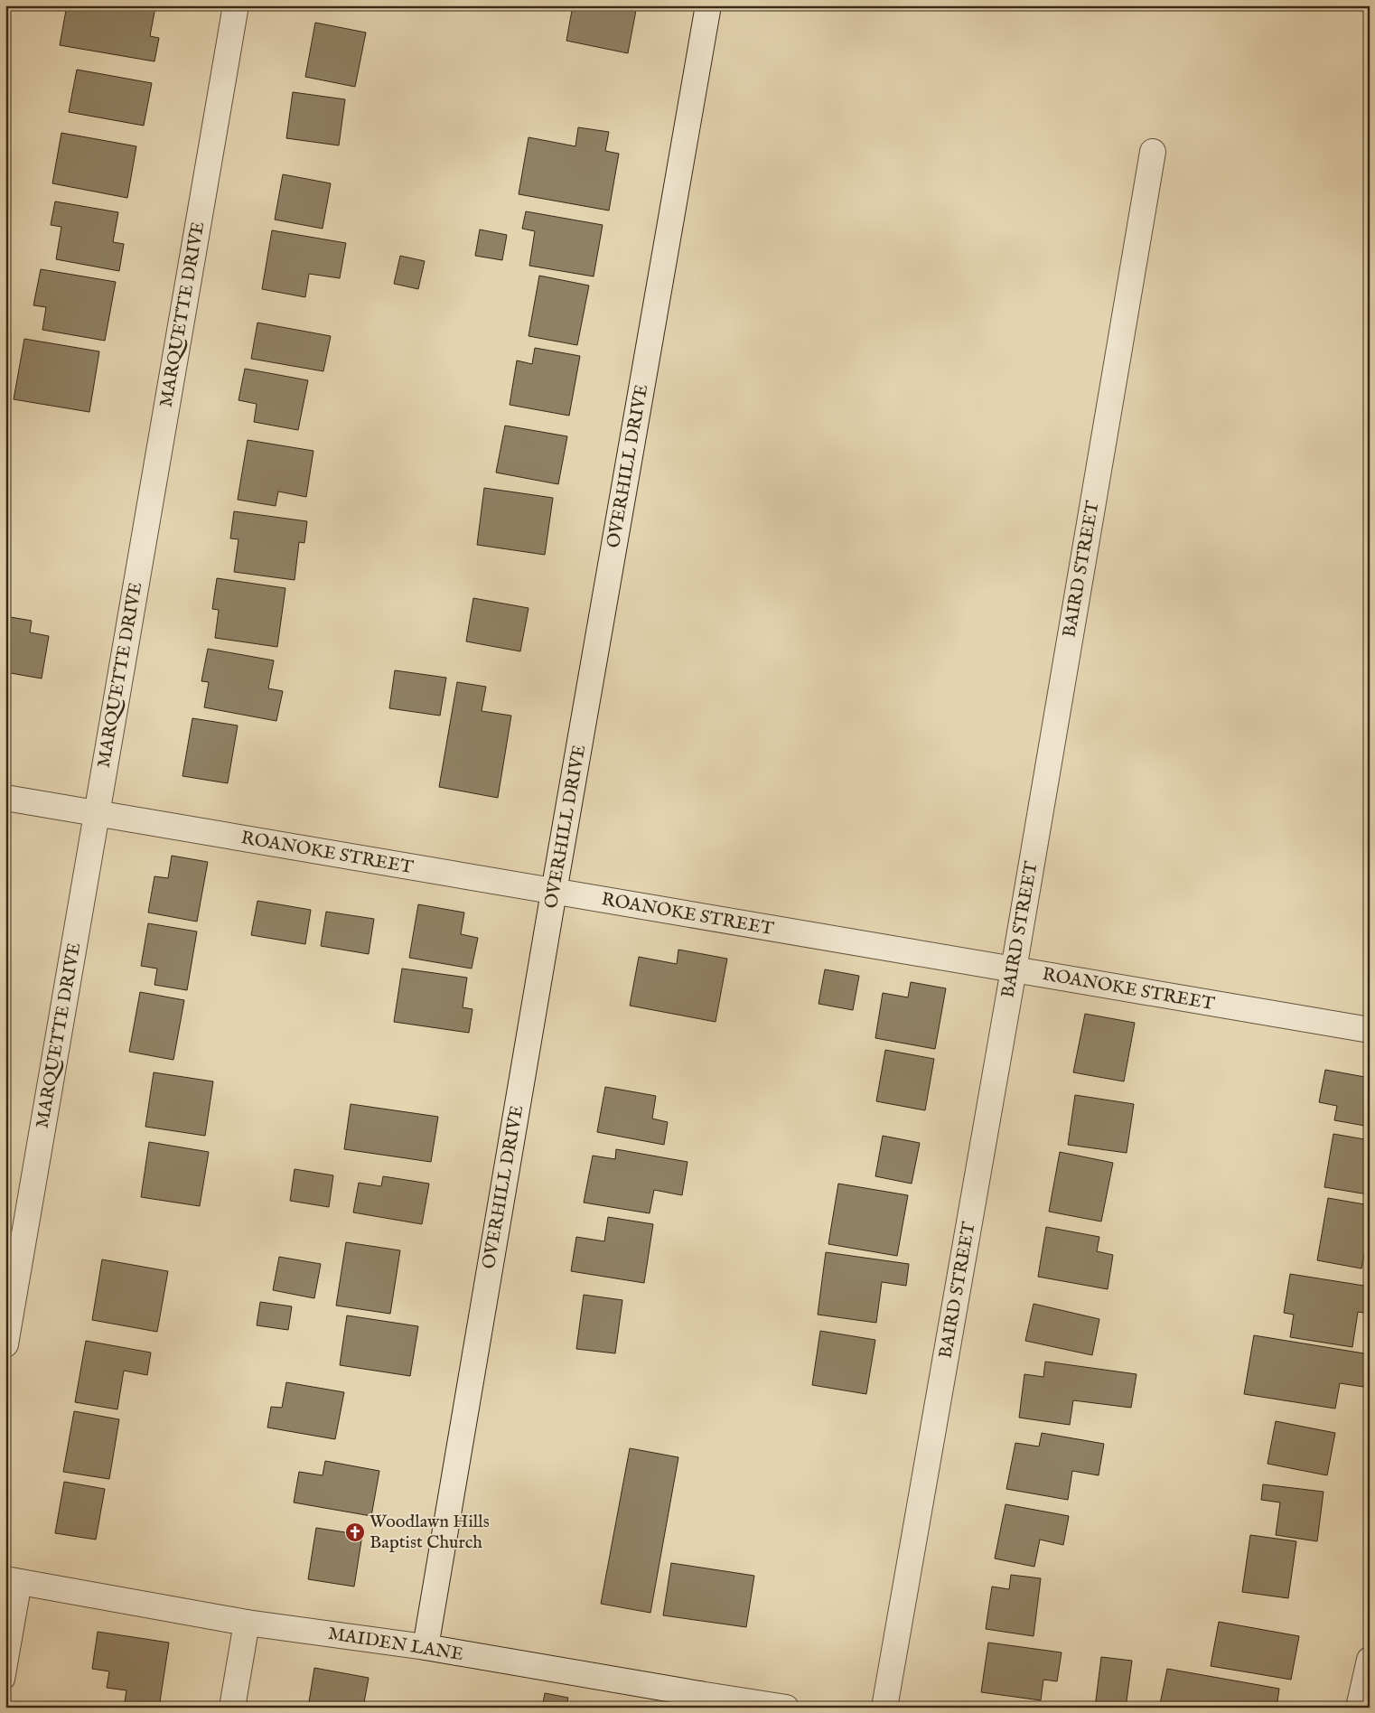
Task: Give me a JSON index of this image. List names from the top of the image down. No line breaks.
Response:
{"streets":{"street":["MARQUETTE DRIVE","OVERHILL DRIVE","BAIRD STREET","ROANOKE STREET","MAIDEN LANE"]},"crossings":[["MARQUETTE DRIVE","ROANOKE STREET"],["OVERHILL DRIVE","ROANOKE STREET"],["OVERHILL DRIVE","MAIDEN LANE"],["BAIRD STREET","ROANOKE STREET"]],"places":{"church":["Woodlawn Hills Baptist Church"]}}
